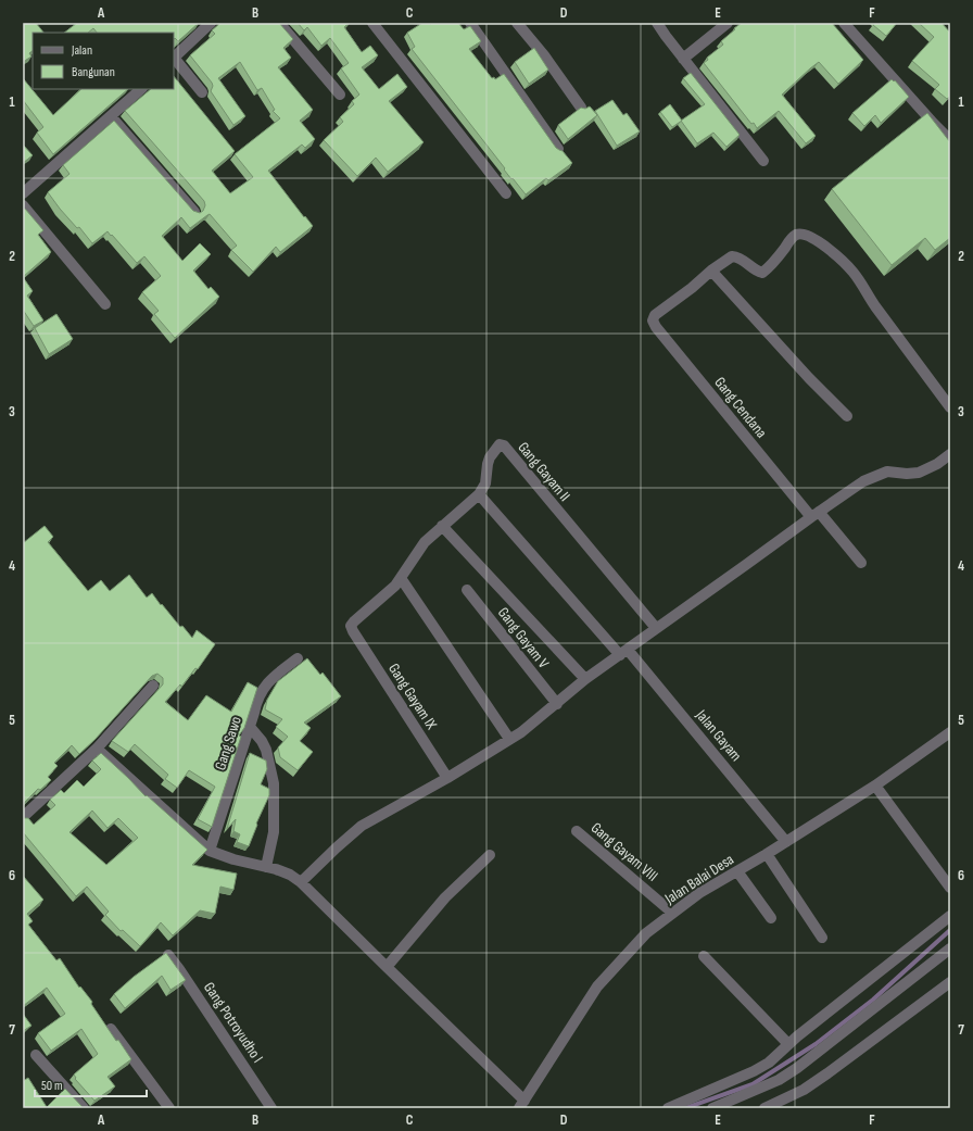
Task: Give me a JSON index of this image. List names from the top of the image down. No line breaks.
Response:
{"streets":{"street":["Gang Cendana","Gang Gayam II","Gang Gayam V","Gang Gayam IX","Jalan Gayam","Gang Sawo","Gang Gayam VIII","Jalan Balai Desa","Gang Potroyudho I"]},"crossings":[["Gang Gayam II","Gang Gayam IX"],["Gang Gayam II","Jalan Gayam"],["Jalan Gayam","Jalan Balai Desa"],["Gang Gayam VIII","Jalan Balai Desa"]],"legend":["Jalan","Bangunan"],"scale_bar":"50 m","grid":{"columns":["A","B","C","D","E","F"],"rows":["1","2","3","4","5","6","7"]}}
